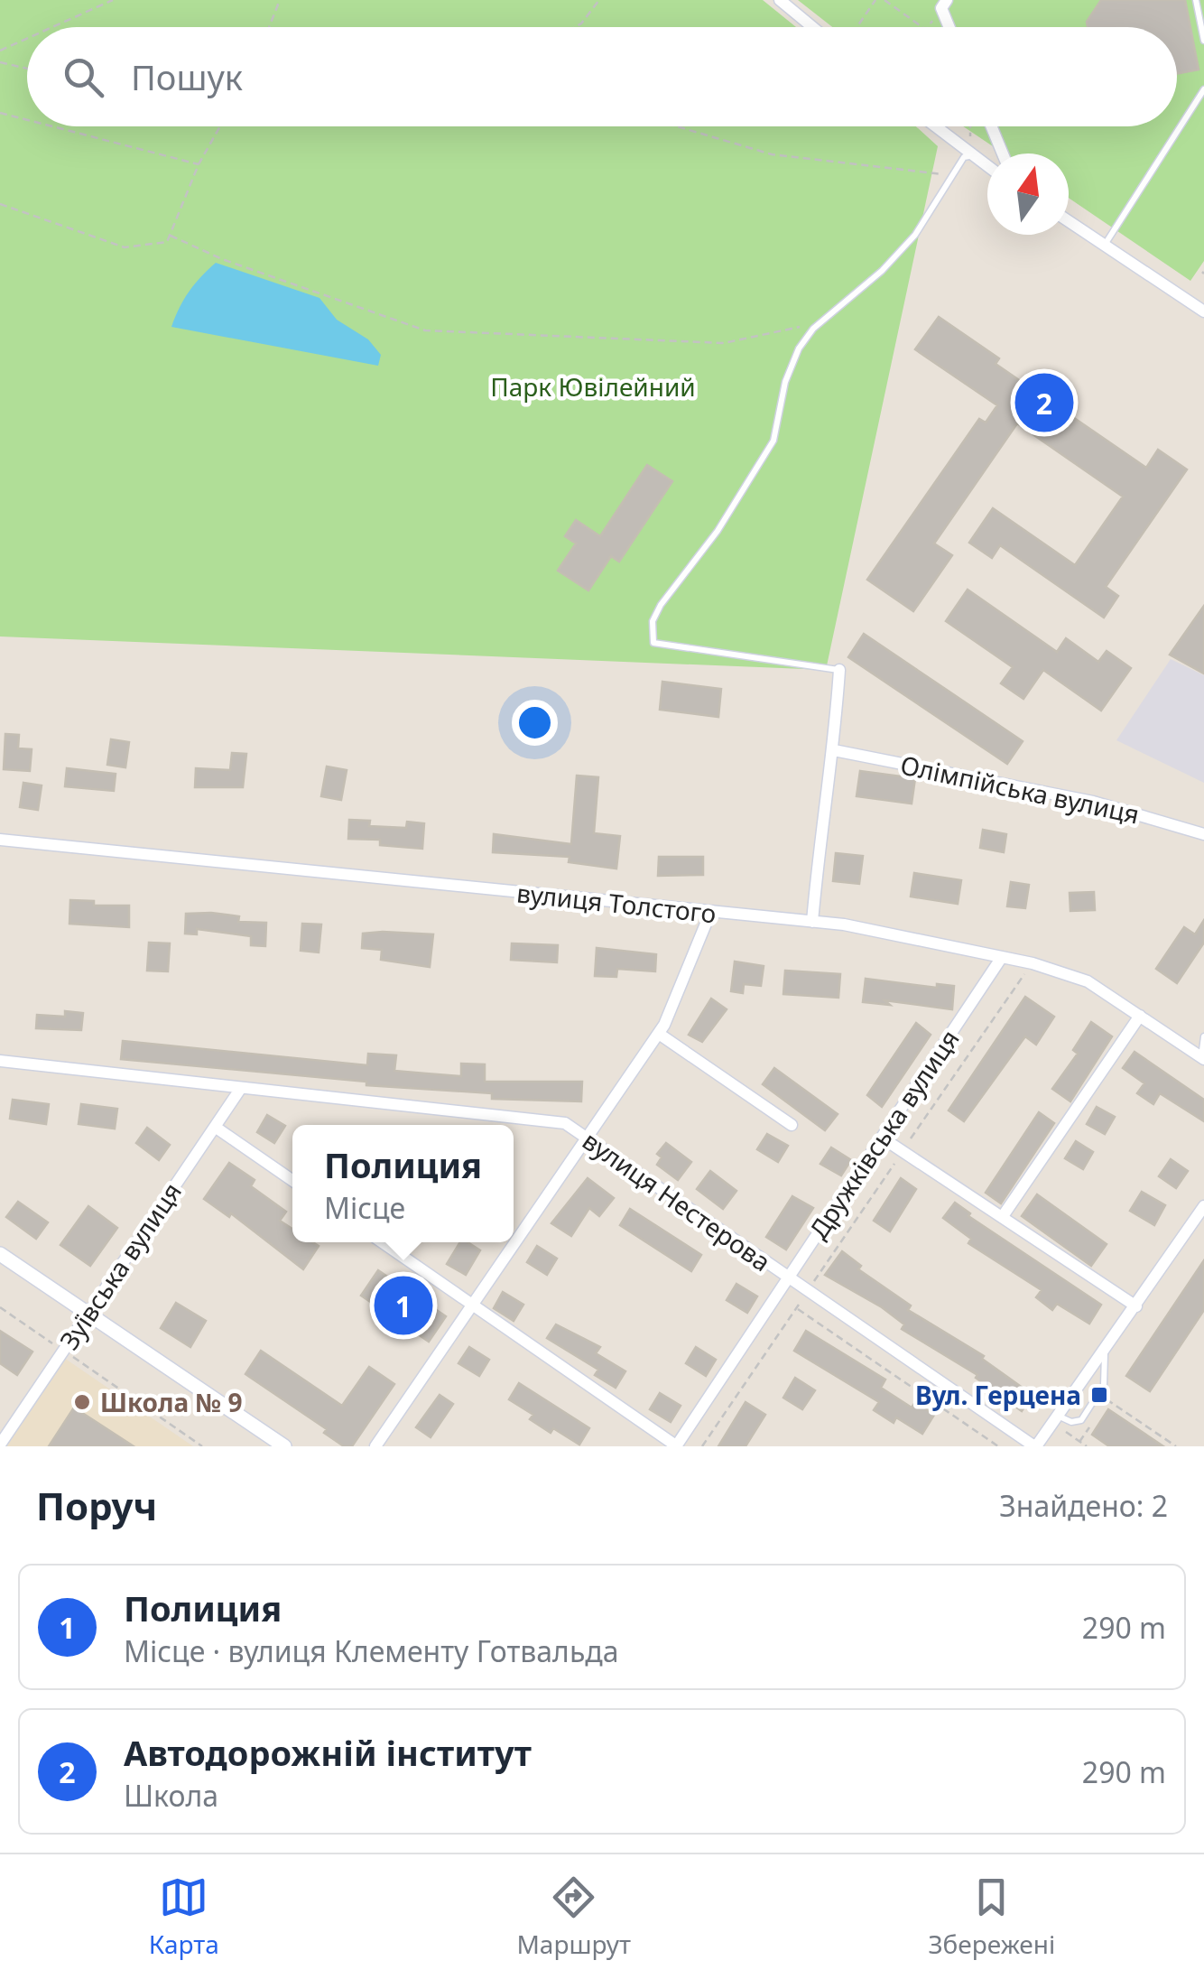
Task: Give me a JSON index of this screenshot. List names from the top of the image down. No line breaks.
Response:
{"streets":{"street":["Олімпійська вулиця","вулиця Толстого","Дружківська вулиця","вулиця Нестерова","Зуївська вулиця"]},"crossings":[["вулиця Толстого","Дружківська вулиця"],["Дружківська вулиця","вулиця Нестерова"],["вулиця Нестерова","Зуївська вулиця"]],"parks":["Парк Ювілейний"],"places":{"transit":["Вул. Герцена"],"other":["Школа № 9"]},"north":"top","page":{"search":"Пошук","pins":["2","1"],"popup":["Полиция","Місце"],"heading":["Поруч","Знайдено: 2"],"list":[{"mark":"1","name":"Полиция","note":"Місце · вулиця Клементу Готвальда","value":"290 m"},{"mark":"2","name":"Автодорожній інститут","note":"Школа","value":"290 m"}],"nav":["Карта","Маршрут","Збережені"]}}
